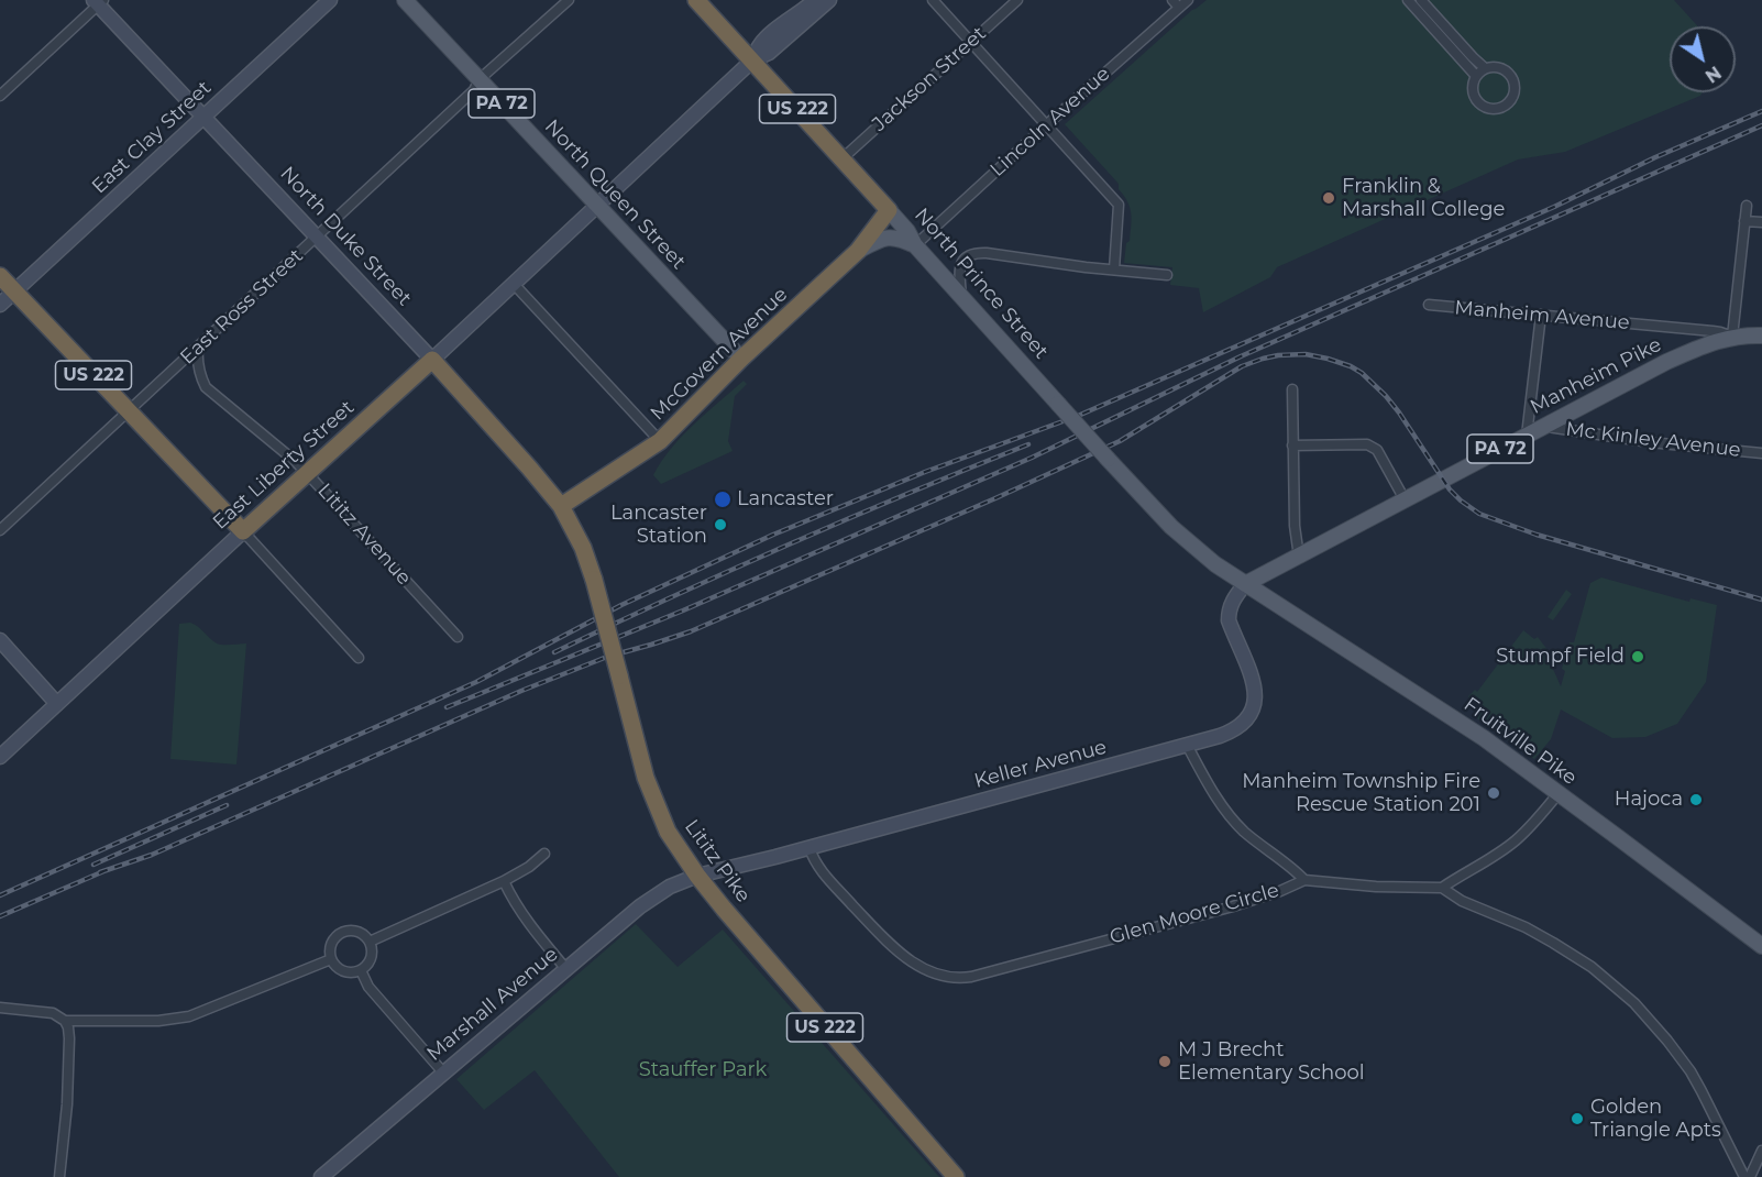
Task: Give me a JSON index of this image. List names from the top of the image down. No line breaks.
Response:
{"streets":{"highway":["US 222","North Duke Street","North Prince Street","McGovern Avenue","East Liberty Street","Lititz Pike"],"main road":["PA 72","East Clay Street","North Queen Street","Manheim Pike","Fruitville Pike","Keller Avenue","Marshall Avenue"],"street":["Jackson Street","Lincoln Avenue","East Ross Street","Manheim Avenue","Mc Kinley Avenue","Lititz Avenue","Glen Moore Circle"]},"crossings":[["Jackson Street","North Prince Street"],["US 222","East Clay Street"],["US 222","East Ross Street"],["US 222","East Liberty Street"],["Lincoln Avenue","North Prince Street"],["East Clay Street","North Duke Street"],["North Queen Street","East Ross Street"],["North Queen Street","McGovern Avenue"],["North Queen Street","East Liberty Street"],["North Duke Street","East Ross Street"],["North Duke Street","McGovern Avenue"],["North Duke Street","East Liberty Street"],["North Duke Street","Lititz Pike"],["North Prince Street","McGovern Avenue"],["North Prince Street","Manheim Pike"],["North Prince Street","East Liberty Street"],["North Prince Street","Fruitville Pike"],["North Prince Street","Keller Avenue"],["East Ross Street","Lititz Avenue"],["Manheim Avenue","Manheim Pike"],["McGovern Avenue","Lititz Pike"],["Manheim Pike","Mc Kinley Avenue"],["Manheim Pike","Fruitville Pike"],["Manheim Pike","Keller Avenue"],["East Liberty Street","Lititz Avenue"],["Fruitville Pike","Keller Avenue"],["Keller Avenue","Lititz Pike"],["Keller Avenue","Glen Moore Circle"],["Keller Avenue","Marshall Avenue"],["Lititz Pike","Marshall Avenue"]],"parks":["Stauffer Park"],"places":["Franklin & Marshall College","Lancaster","Lancaster Station","Stumpf Field","Manheim Township Fire Rescue Station 201","Hajoca","M J Brecht Elementary School","Golden Triangle Apts"],"north":"bottom right"}
